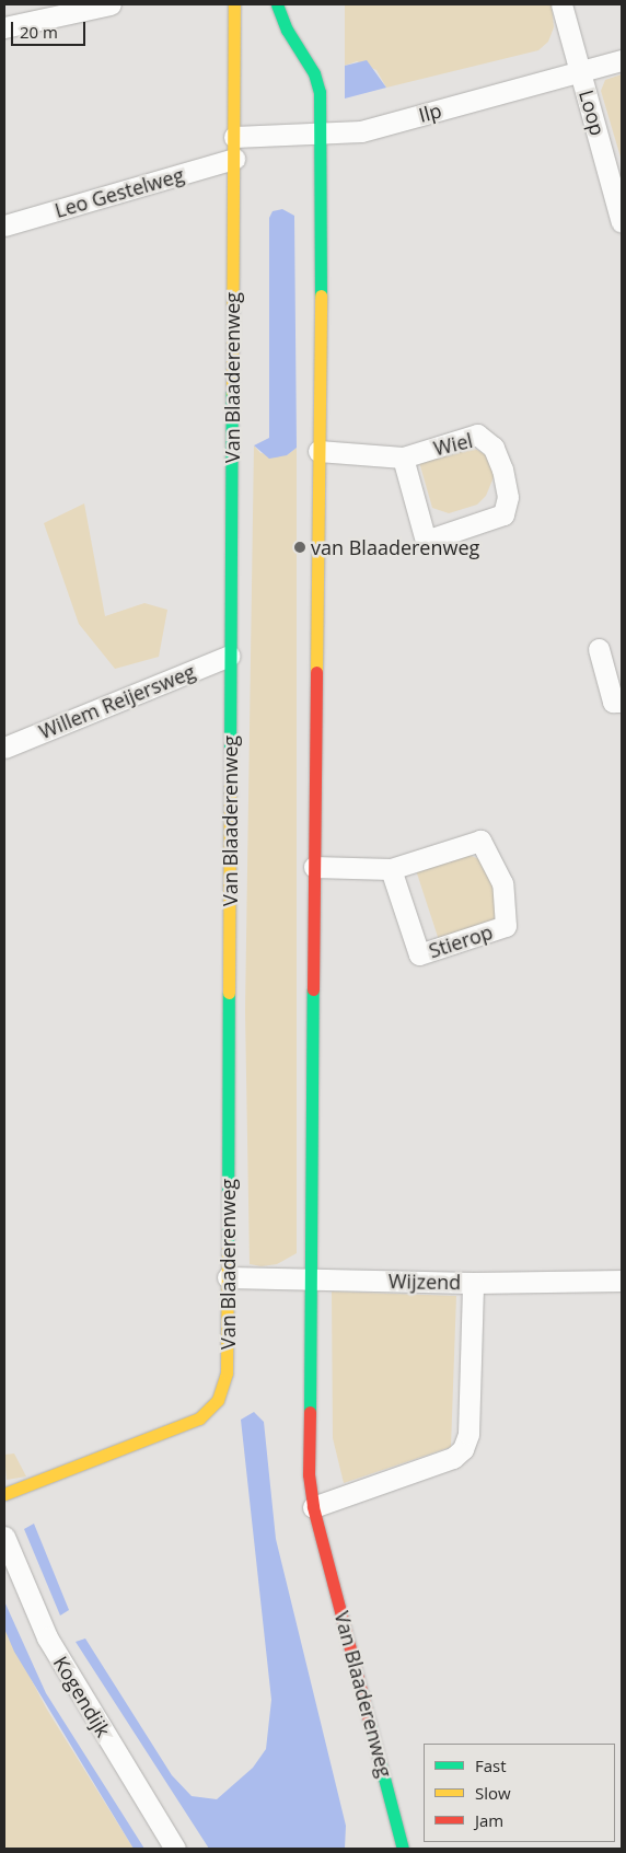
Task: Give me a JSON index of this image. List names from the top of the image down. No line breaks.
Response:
{"streets":{"street":["Ilp","Loop","Leo Gestelweg","Van Blaaderenweg","Wiel","Willem Reijersweg","Stierop","Wijzend","Kogendijk"]},"crossings":[["Ilp","Loop"],["Ilp","Van Blaaderenweg"],["Leo Gestelweg","Van Blaaderenweg"],["Van Blaaderenweg","Wiel"],["Van Blaaderenweg","Willem Reijersweg"],["Van Blaaderenweg","Stierop"],["Van Blaaderenweg","Wijzend"]],"places":["van Blaaderenweg"],"legend":["Fast","Slow","Jam"],"scale_bar":"20 m"}
